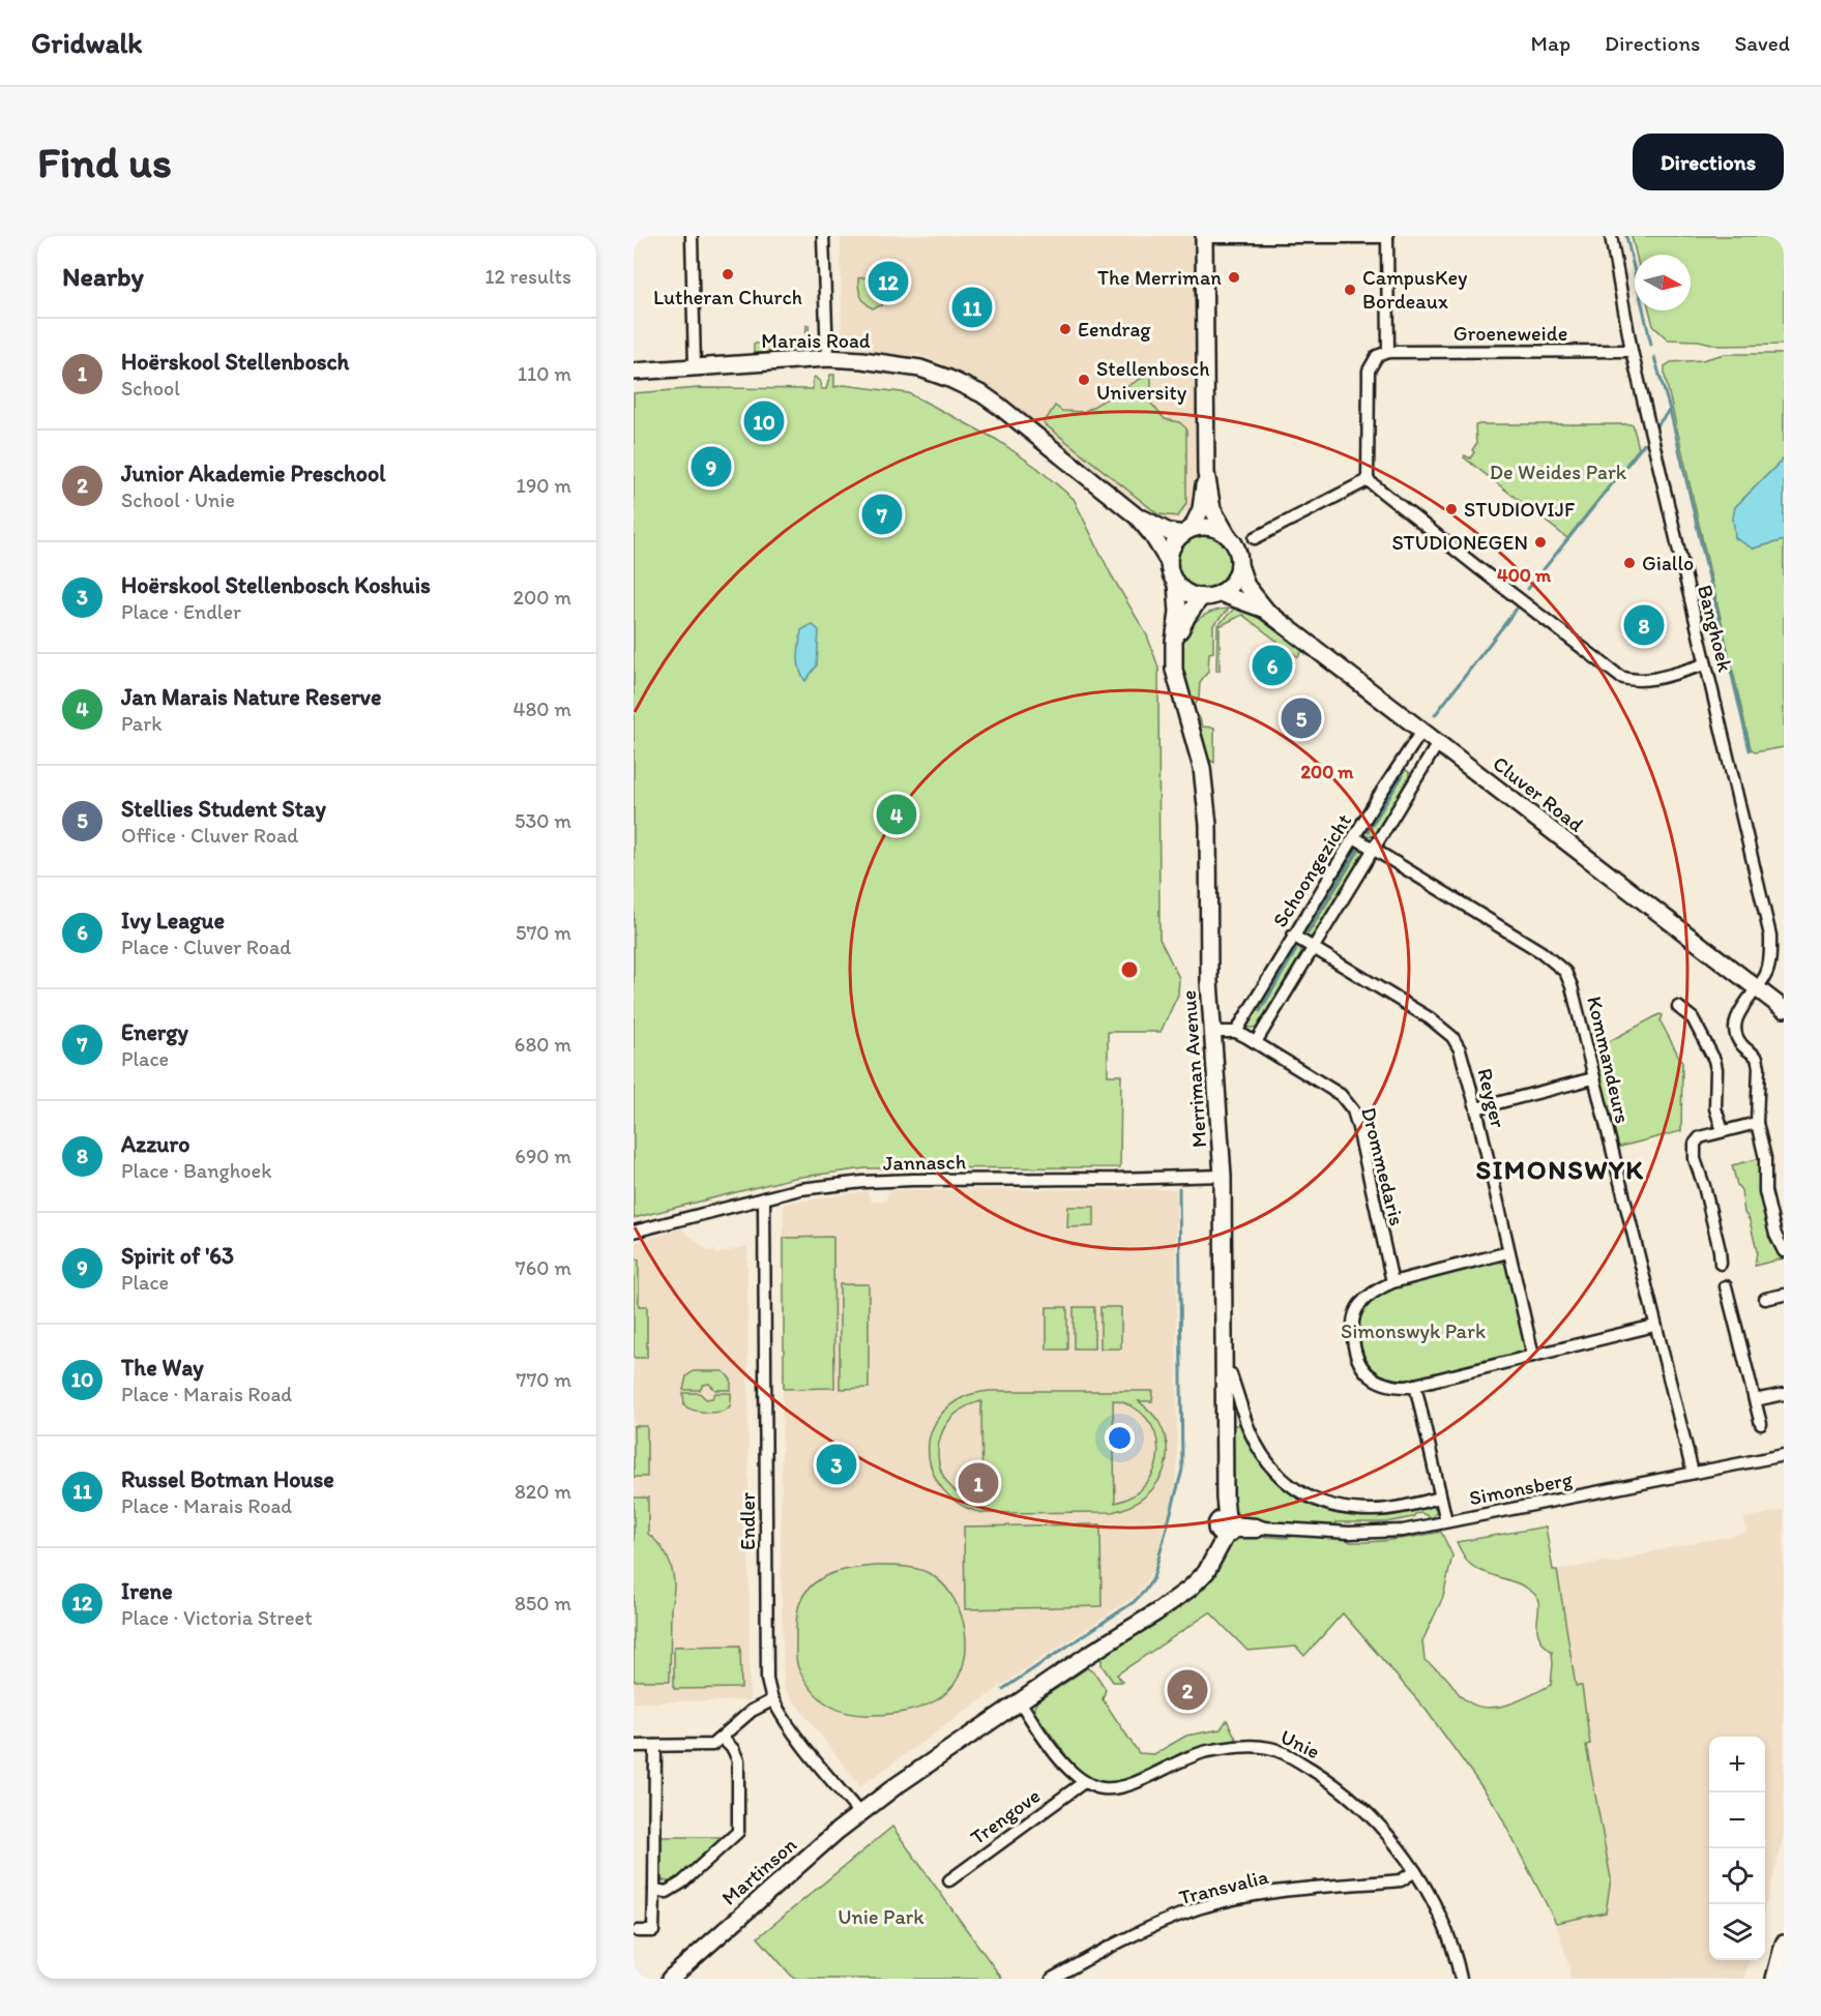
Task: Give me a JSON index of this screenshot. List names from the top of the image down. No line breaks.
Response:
{"streets":{"street":["Groeneweide","Marais Road","Banghoek","Cluver Road","Schoongezicht","Kommandeurs","Merriman Avenue","Reyger","Jannasch","Drommedaris","Simonsberg","Endler","Unie","Trengove","Martinson","Transvalia"]},"crossings":[["Groeneweide","Banghoek"],["Marais Road","Cluver Road"],["Marais Road","Merriman Avenue"],["Banghoek","Cluver Road"],["Cluver Road","Schoongezicht"],["Cluver Road","Merriman Avenue"],["Schoongezicht","Kommandeurs"],["Schoongezicht","Reyger"],["Schoongezicht","Drommedaris"],["Kommandeurs","Simonsberg"],["Merriman Avenue","Jannasch"],["Merriman Avenue","Drommedaris"],["Merriman Avenue","Simonsberg"],["Merriman Avenue","Martinson"],["Jannasch","Endler"],["Endler","Martinson"],["Unie","Trengove"],["Unie","Transvalia"]],"districts":["SIMONSWYK"],"parks":["De Weides Park","Simonswyk Park","Unie Park"],"places":["Lutheran Church","The Merriman","CampusKey Bordeaux","Eendrag","Stellenbosch University","STUDIOVIJF","STUDIONEGEN","Giallo"],"north":"right","page":{"header":"Gridwalk","nav":["Map","Directions","Saved"],"buttons":"Directions","title":"Find us","heading":["Nearby","12 results"],"pins":["12","11","10","9","7","8","6","5","4","3","1","2"],"list":[{"mark":"1","name":"Hoërskool Stellenbosch","note":"School","value":"110 m"},{"mark":"2","name":"Junior Akademie Preschool","note":"School · Unie","value":"190 m"},{"mark":"3","name":"Hoërskool Stellenbosch Koshuis","note":"Place · Endler","value":"200 m"},{"mark":"4","name":"Jan Marais Nature Reserve","note":"Park","value":"480 m"},{"mark":"5","name":"Stellies Student Stay","note":"Office · Cluver Road","value":"530 m"},{"mark":"6","name":"Ivy League","note":"Place · Cluver Road","value":"570 m"},{"mark":"7","name":"Energy","note":"Place","value":"680 m"},{"mark":"8","name":"Azzuro","note":"Place · Banghoek","value":"690 m"},{"mark":"9","name":"Spirit of '63","note":"Place","value":"760 m"},{"mark":"10","name":"The Way","note":"Place · Marais Road","value":"770 m"},{"mark":"11","name":"Russel Botman House","note":"Place · Marais Road","value":"820 m"},{"mark":"12","name":"Irene","note":"Place · Victoria Street","value":"850 m"}],"map_buttons":["+","−"]},"rings":["400 m","200 m"]}
